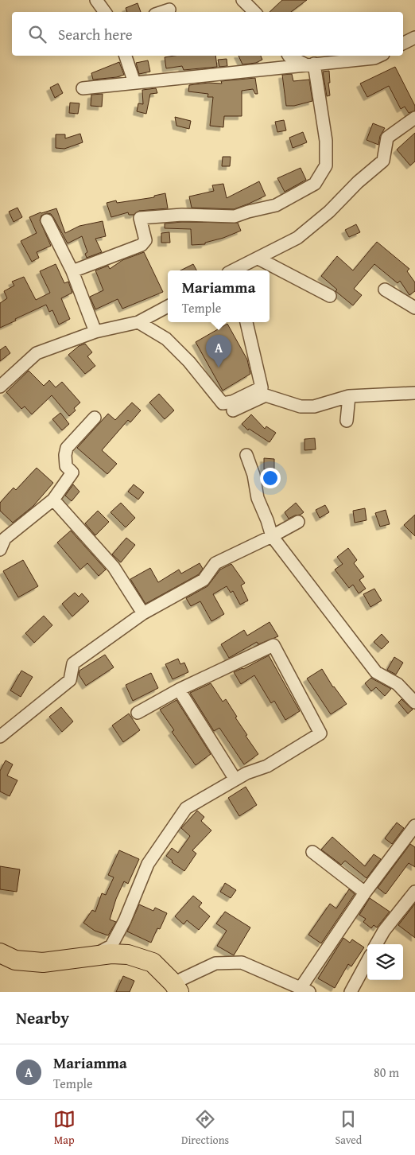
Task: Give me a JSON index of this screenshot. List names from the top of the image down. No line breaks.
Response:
{"page":{"search":"Search here","popup":["Mariamma","Temple"],"pins":"A","heading":"Nearby","list":[{"mark":"A","name":"Mariamma","note":"Temple","value":"80 m"}],"nav":["Map","Directions","Saved"]}}
